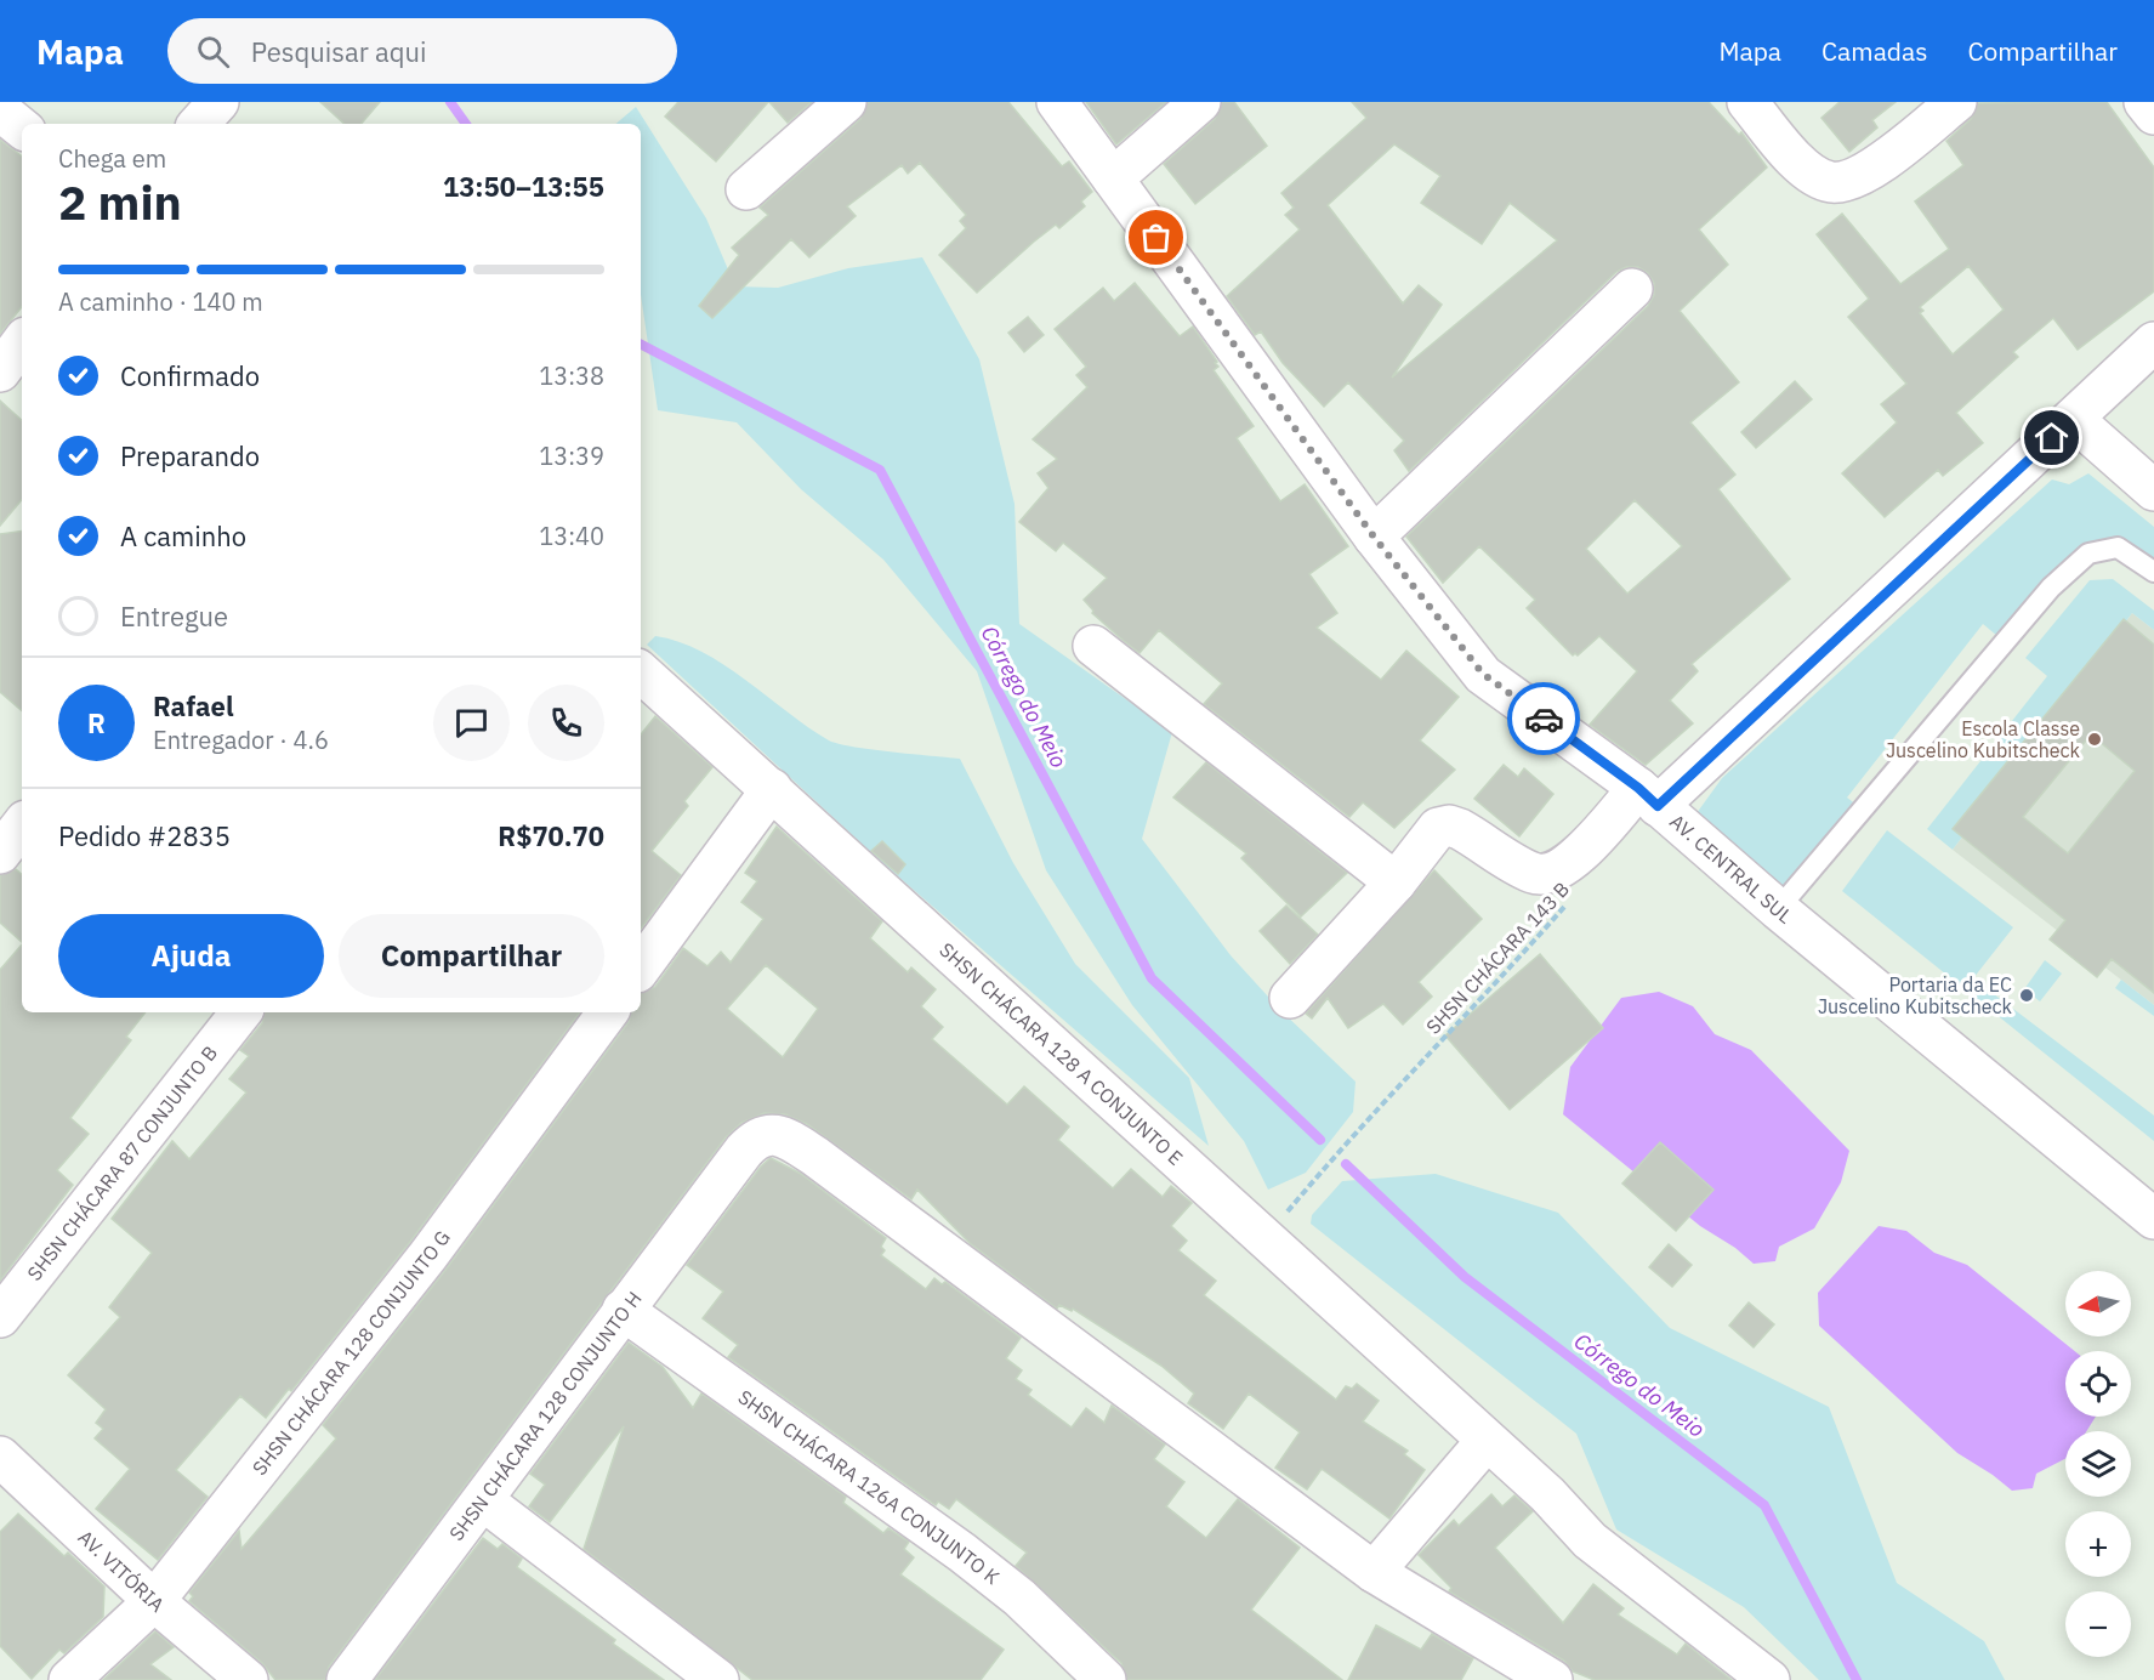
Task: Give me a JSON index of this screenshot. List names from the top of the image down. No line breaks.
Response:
{"streets":{"street":["AV. CENTRAL SUL","SHSN CHÁCARA 128 A CONJUNTO E","SHSN CHÁCARA 87 CONJUNTO B","SHSN CHÁCARA 128 CONJUNTO G","SHSN CHÁCARA 128 CONJUNTO H","SHSN CHÁCARA 126A CONJUNTO K","AV. VITÓRIA"],"path":["SHSN CHÁCARA 143 B"]},"crossings":[["SHSN CHÁCARA 143 B","SHSN CHÁCARA 128 A CONJUNTO E"],["SHSN CHÁCARA 128 CONJUNTO G","AV. VITÓRIA"],["SHSN CHÁCARA 128 CONJUNTO H","SHSN CHÁCARA 126A CONJUNTO K"]],"water":["Córrego do Meio"],"places":["Escola Classe Juscelino Kubitscheck","Portaria da EC Juscelino Kubitscheck"],"north":"left","page":{"header":"Mapa","search":"Pesquisar aqui","nav":["Mapa","Camadas","Compartilhar"],"heading":["2 min","Chega em","13:50–13:55"],"panel":["Rafael","Entregador · 4.6","Pedido #2835","R$70.70"],"bar":"A caminho · 140 m","list":[["Confirmado","13:38"],["Preparando","13:39"],["A caminho","13:40"],"Entregue"],"round":"R","buttons":["Ajuda","Compartilhar"],"map_buttons":["+","−"]}}
